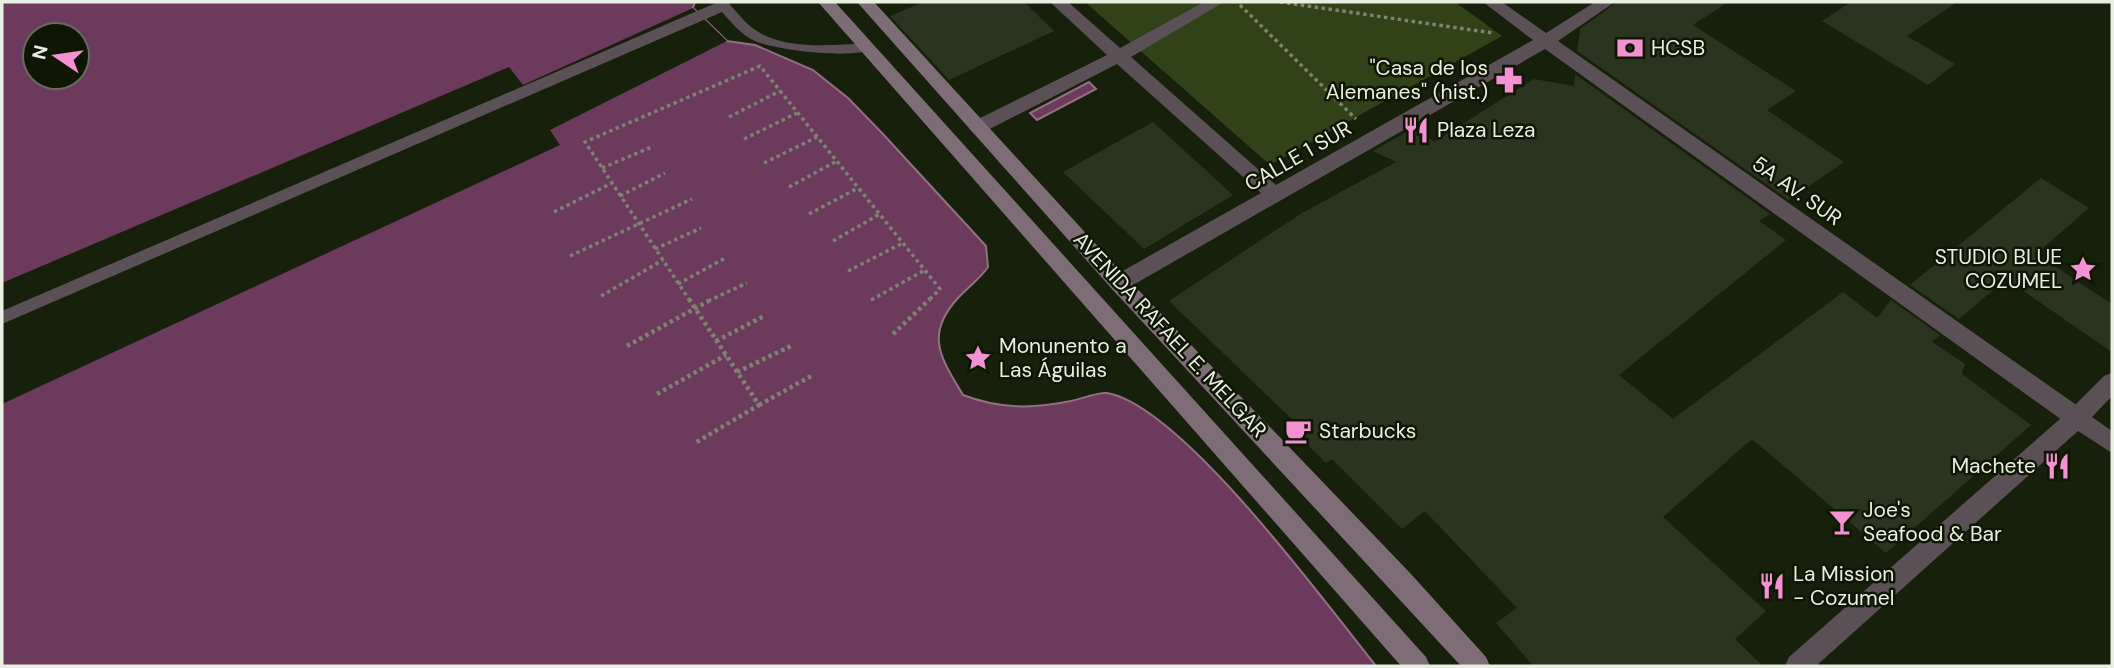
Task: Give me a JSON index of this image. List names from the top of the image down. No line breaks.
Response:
{"streets":{"main road":["AVENIDA RAFAEL E. MELGAR"],"street":["CALLE 1 SUR","5A AV. SUR"]},"crossings":[["CALLE 1 SUR","5A AV. SUR"],["CALLE 1 SUR","AVENIDA RAFAEL E. MELGAR"]],"places":{"bank":["HCSB"],"pharmacy":["\"Casa de los Alemanes\" (hist.)"],"restaurant":["Plaza Leza","Machete","La Mission - Cozumel"],"place":["STUDIO BLUE COZUMEL","Monunento a Las Águilas"],"cafe":["Starbucks"],"bar":["Joe's Seafood & Bar"]},"north":"left"}
